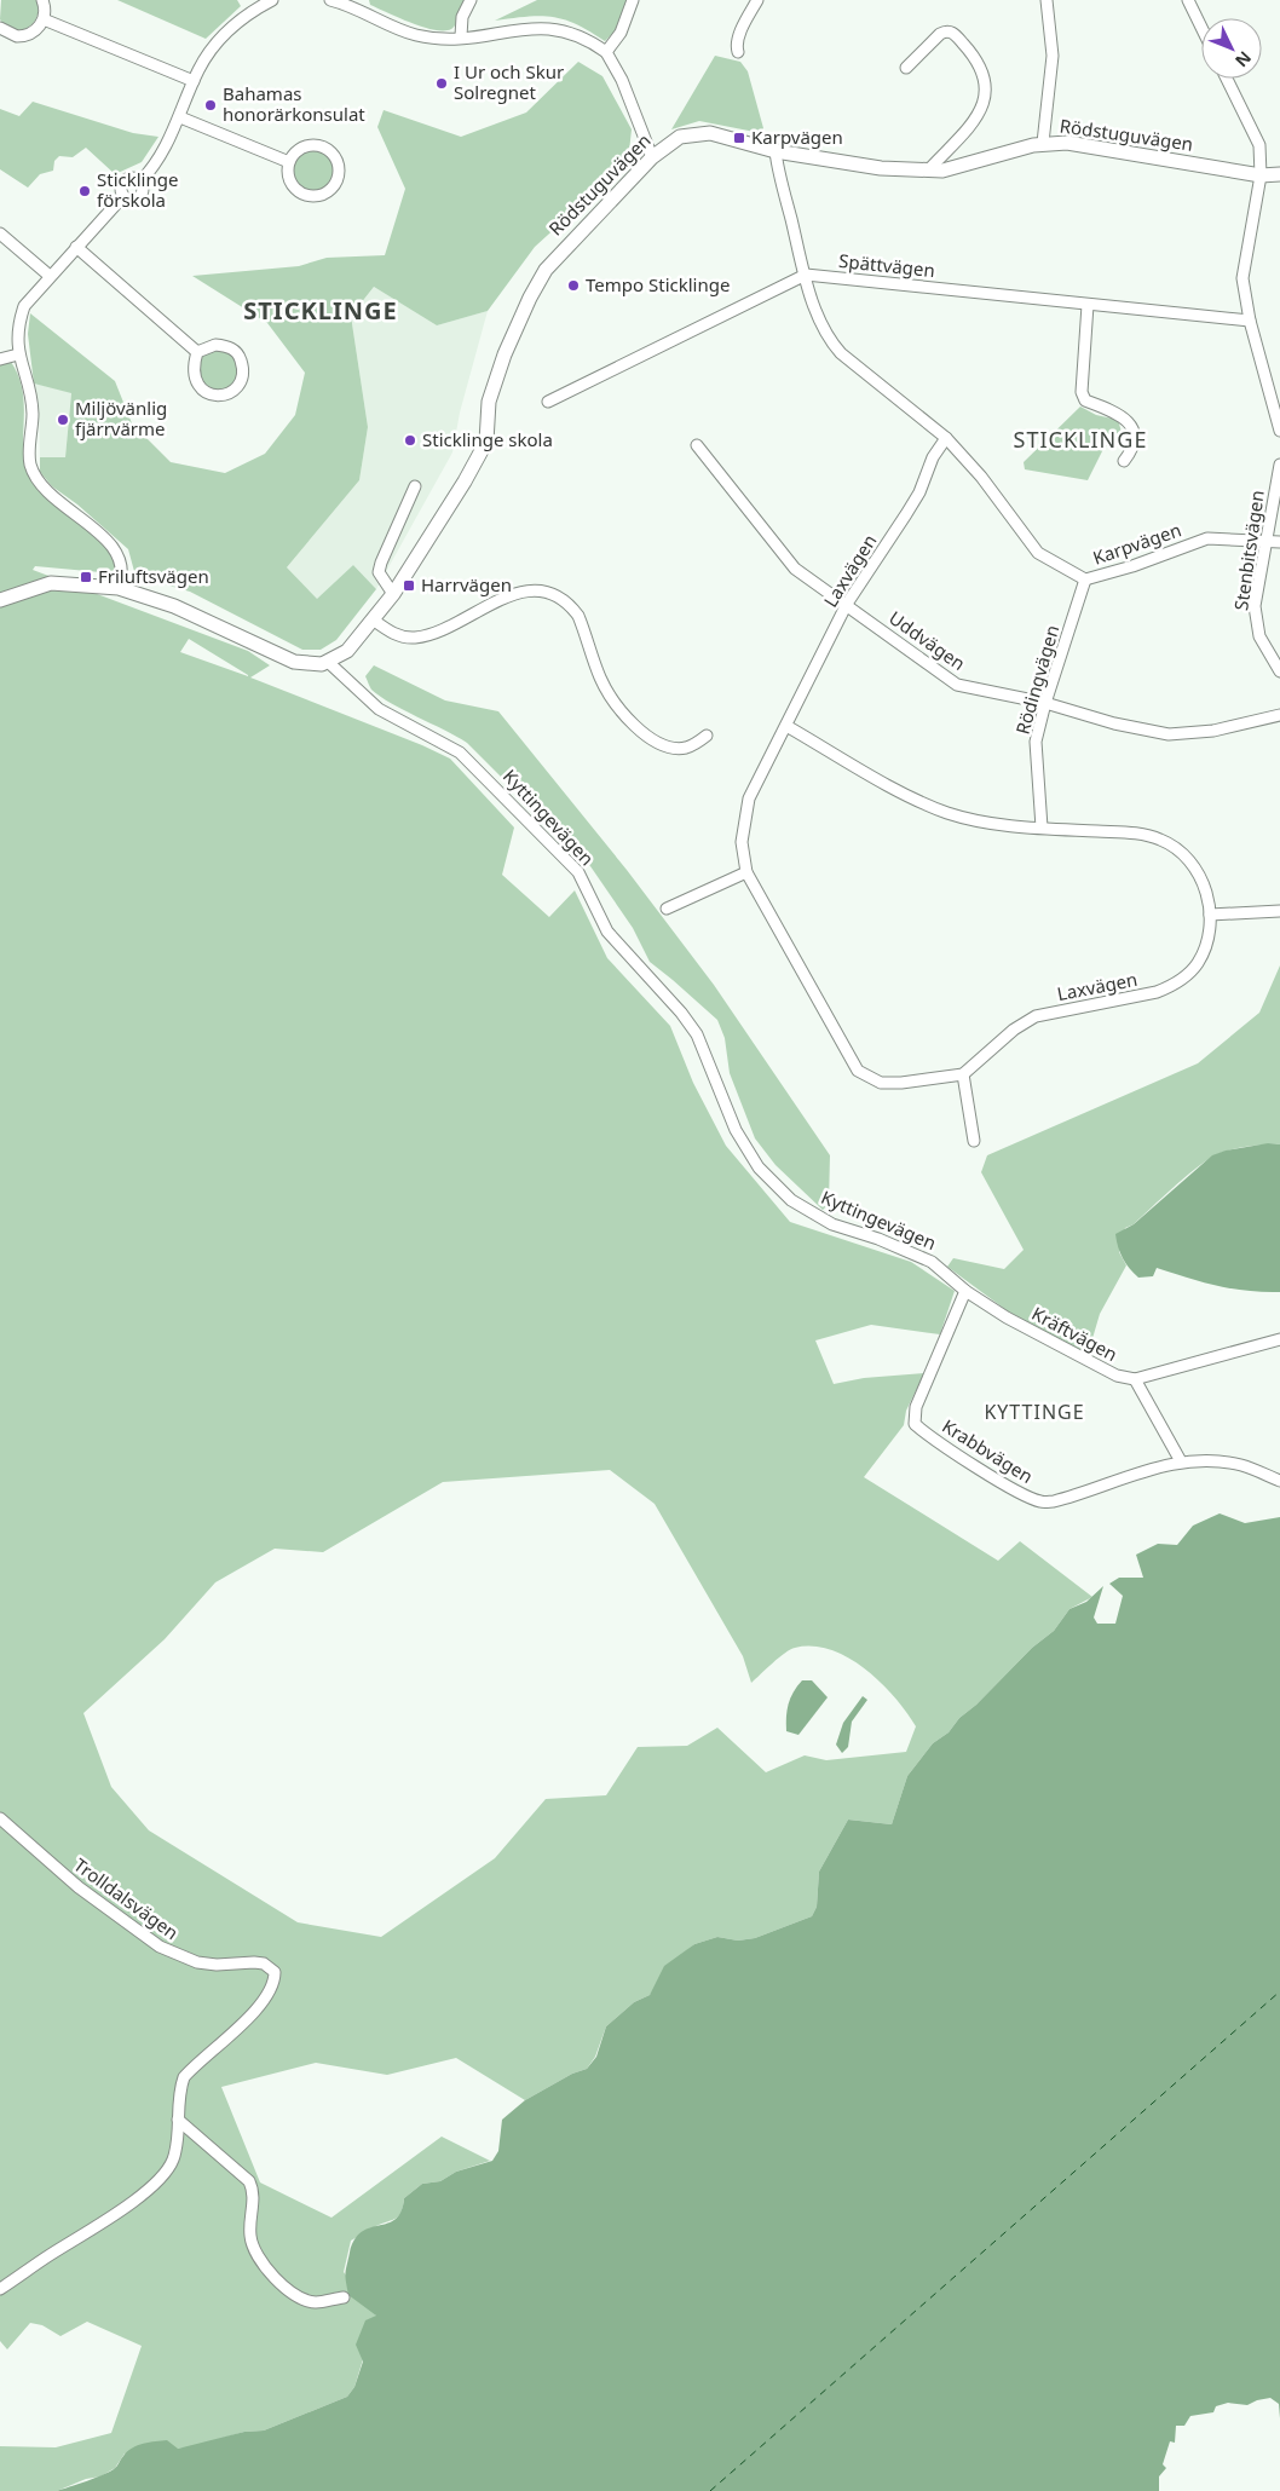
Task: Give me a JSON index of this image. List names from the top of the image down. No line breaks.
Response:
{"streets":{"street":["Rödstuguvägen","Spättvägen","Karpvägen","Stenbitsvägen","Laxvägen","Uddvägen","Rödingvägen","Kyttingevägen","Kräftvägen","Krabbvägen","Trolldalsvägen"]},"crossings":[["Rödstuguvägen","Karpvägen"],["Rödstuguvägen","Kyttingevägen"],["Spättvägen","Karpvägen"],["Karpvägen","Stenbitsvägen"],["Karpvägen","Laxvägen"],["Karpvägen","Rödingvägen"],["Laxvägen","Uddvägen"],["Laxvägen","Rödingvägen"],["Uddvägen","Rödingvägen"],["Kyttingevägen","Kräftvägen"],["Kyttingevägen","Krabbvägen"],["Kräftvägen","Krabbvägen"]],"districts":["STICKLINGE","STICKLINGE","KYTTINGE"],"places":{"other":["I Ur och Skur Solregnet","Bahamas honorärkonsulat","Sticklinge förskola","Tempo Sticklinge","Miljövänlig fjärrvärme","Sticklinge skola"],"transit":["Karpvägen","Friluftsvägen","Harrvägen"]},"north":"bottom right"}
